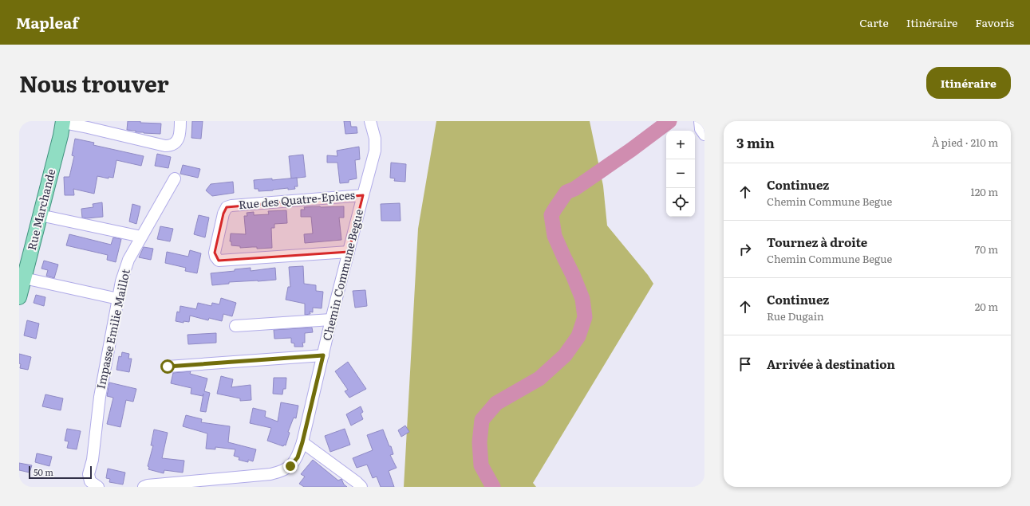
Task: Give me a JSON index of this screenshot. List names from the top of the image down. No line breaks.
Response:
{"streets":{"main road":["Rue Marchande"],"street":["Rue des Quatre-Epices","Chemin Commune Begue","Impasse Emilie Maillot"]},"crossings":[["Rue des Quatre-Epices","Chemin Commune Begue"]],"scale_bar":"50 m","page":{"header":"Mapleaf","nav":["Carte","Itinéraire","Favoris"],"title":"Nous trouver","buttons":"Itinéraire","heading":["3 min","À pied · 210 m"],"map_buttons":["+","−"],"list":[["Continuez","Chemin Commune Begue","120 m"],["Tournez à droite","Chemin Commune Begue","70 m"],["Continuez","Rue Dugain","20 m"],"Arrivée à destination"],"scale":"50 m"}}
